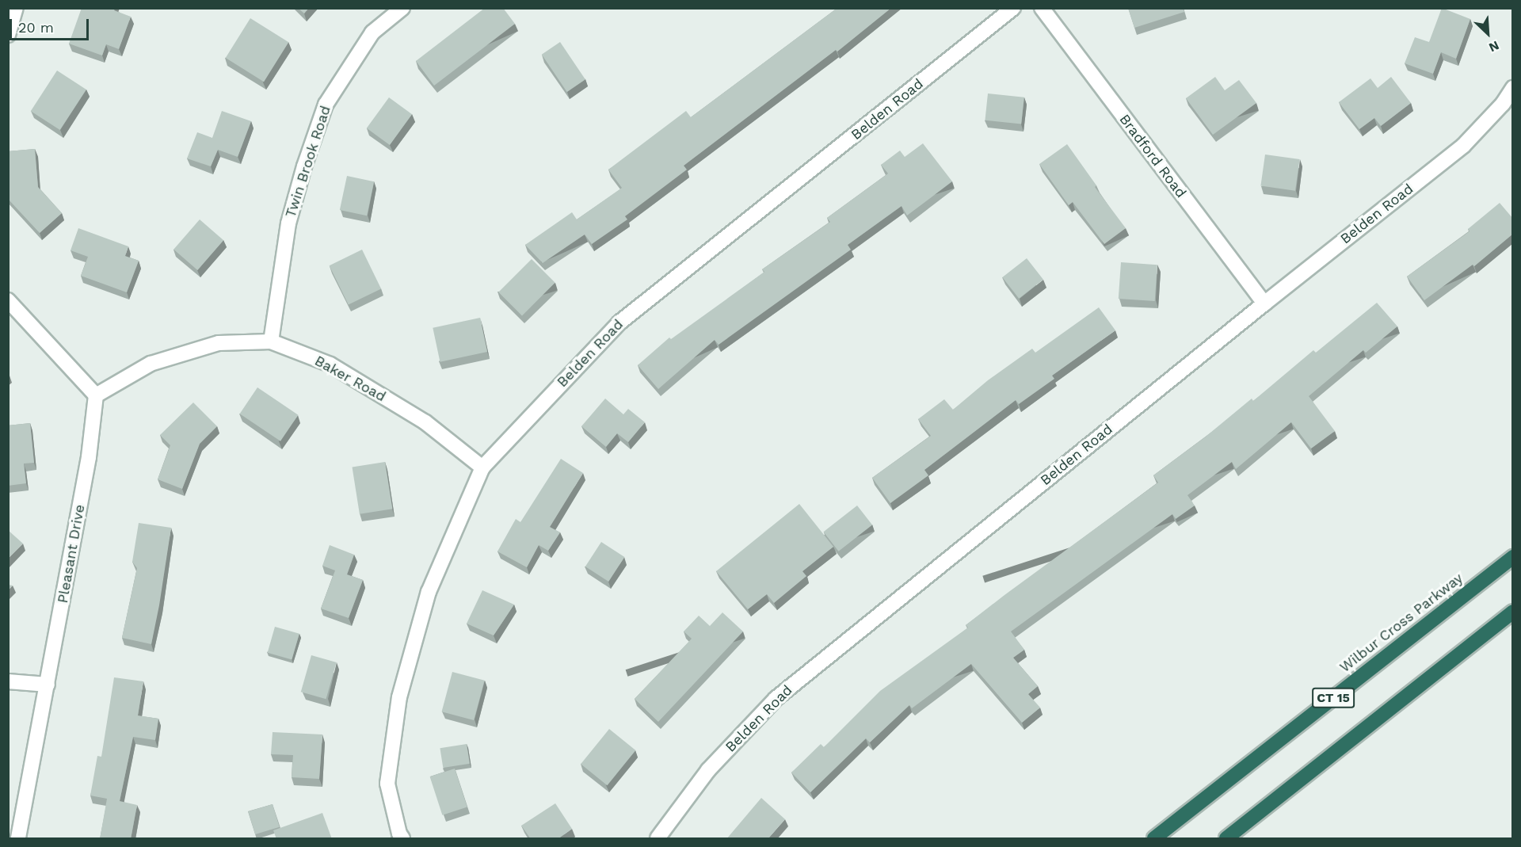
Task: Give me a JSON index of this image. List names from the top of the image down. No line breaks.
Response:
{"streets":{"highway":["Wilbur Cross Parkway","CT 15"],"street":["Belden Road","Bradford Road","Twin Brook Road","Baker Road","Pleasant Drive"]},"crossings":[["Belden Road","Bradford Road"],["Belden Road","Baker Road"],["Twin Brook Road","Baker Road"],["Baker Road","Pleasant Drive"]],"scale_bar":"20 m","north":"bottom right"}
